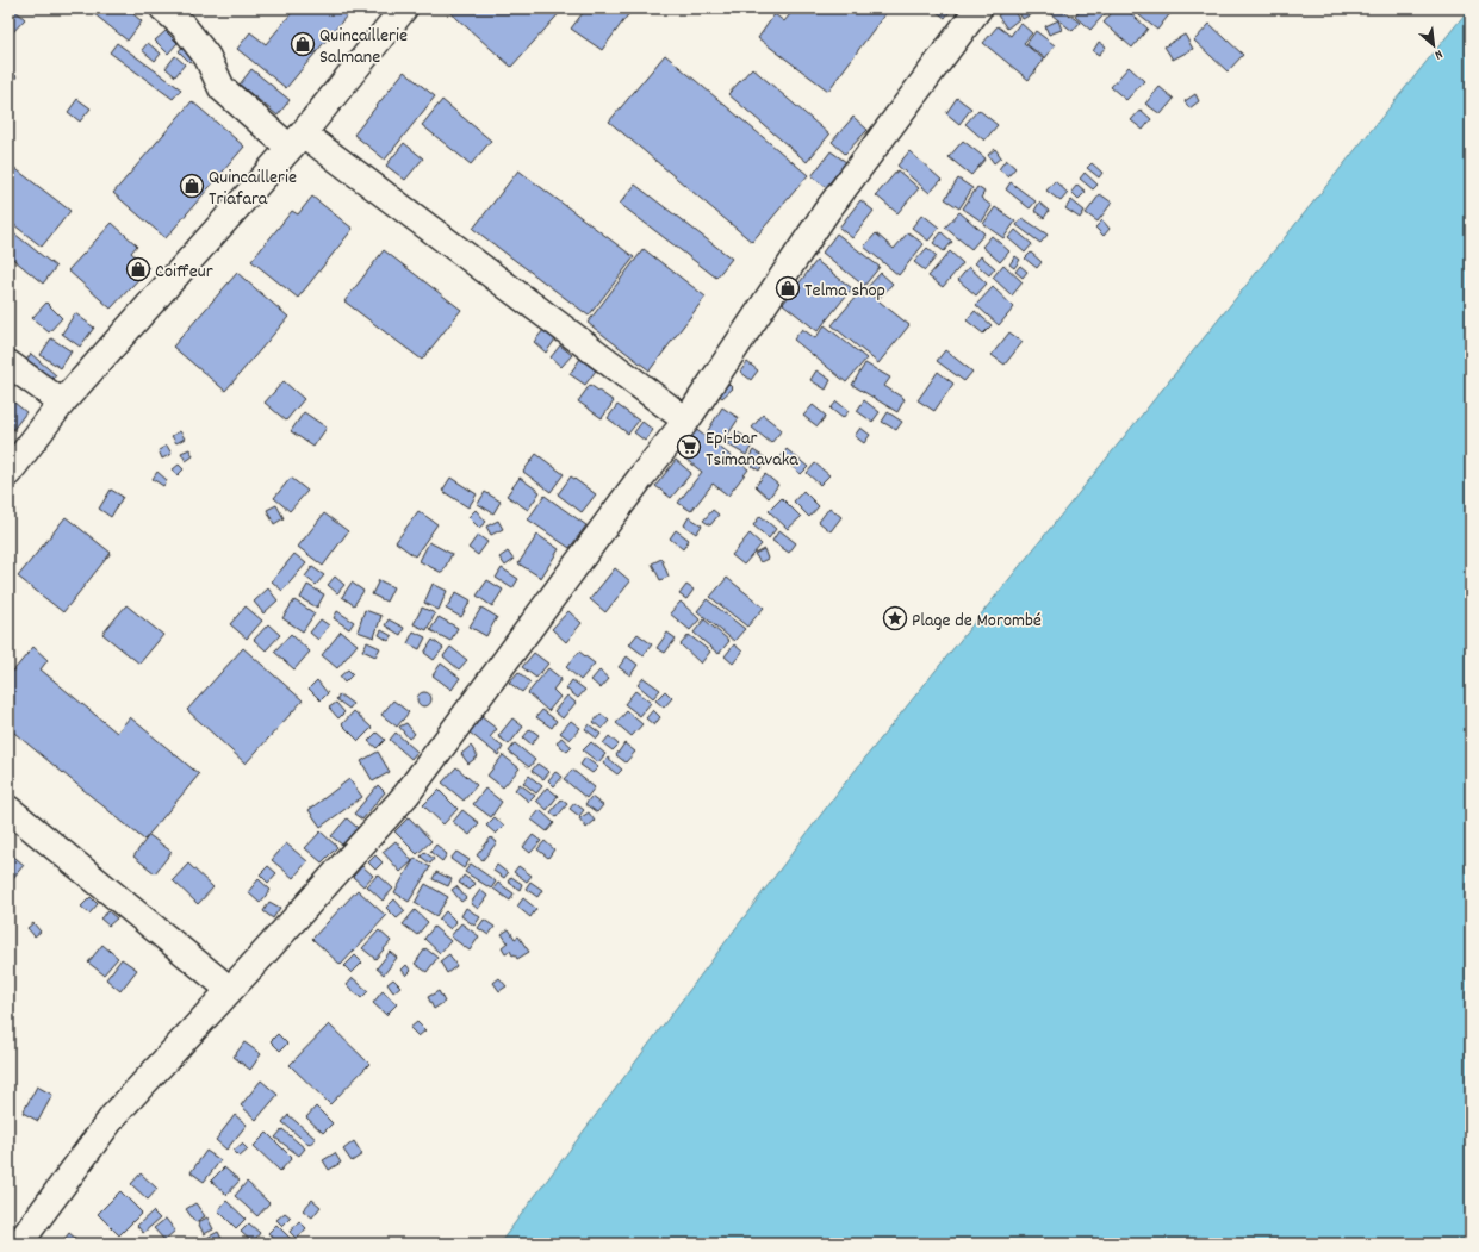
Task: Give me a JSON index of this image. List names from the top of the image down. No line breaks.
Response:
{"places":{"shop":["Quincaillerie Salmane","Quincaillerie Triafara","Coiffeur","Telma shop"],"supermarket":["Epi-bar Tsimanavaka"],"place":["Plage de Morombé"]},"north":"bottom right"}
